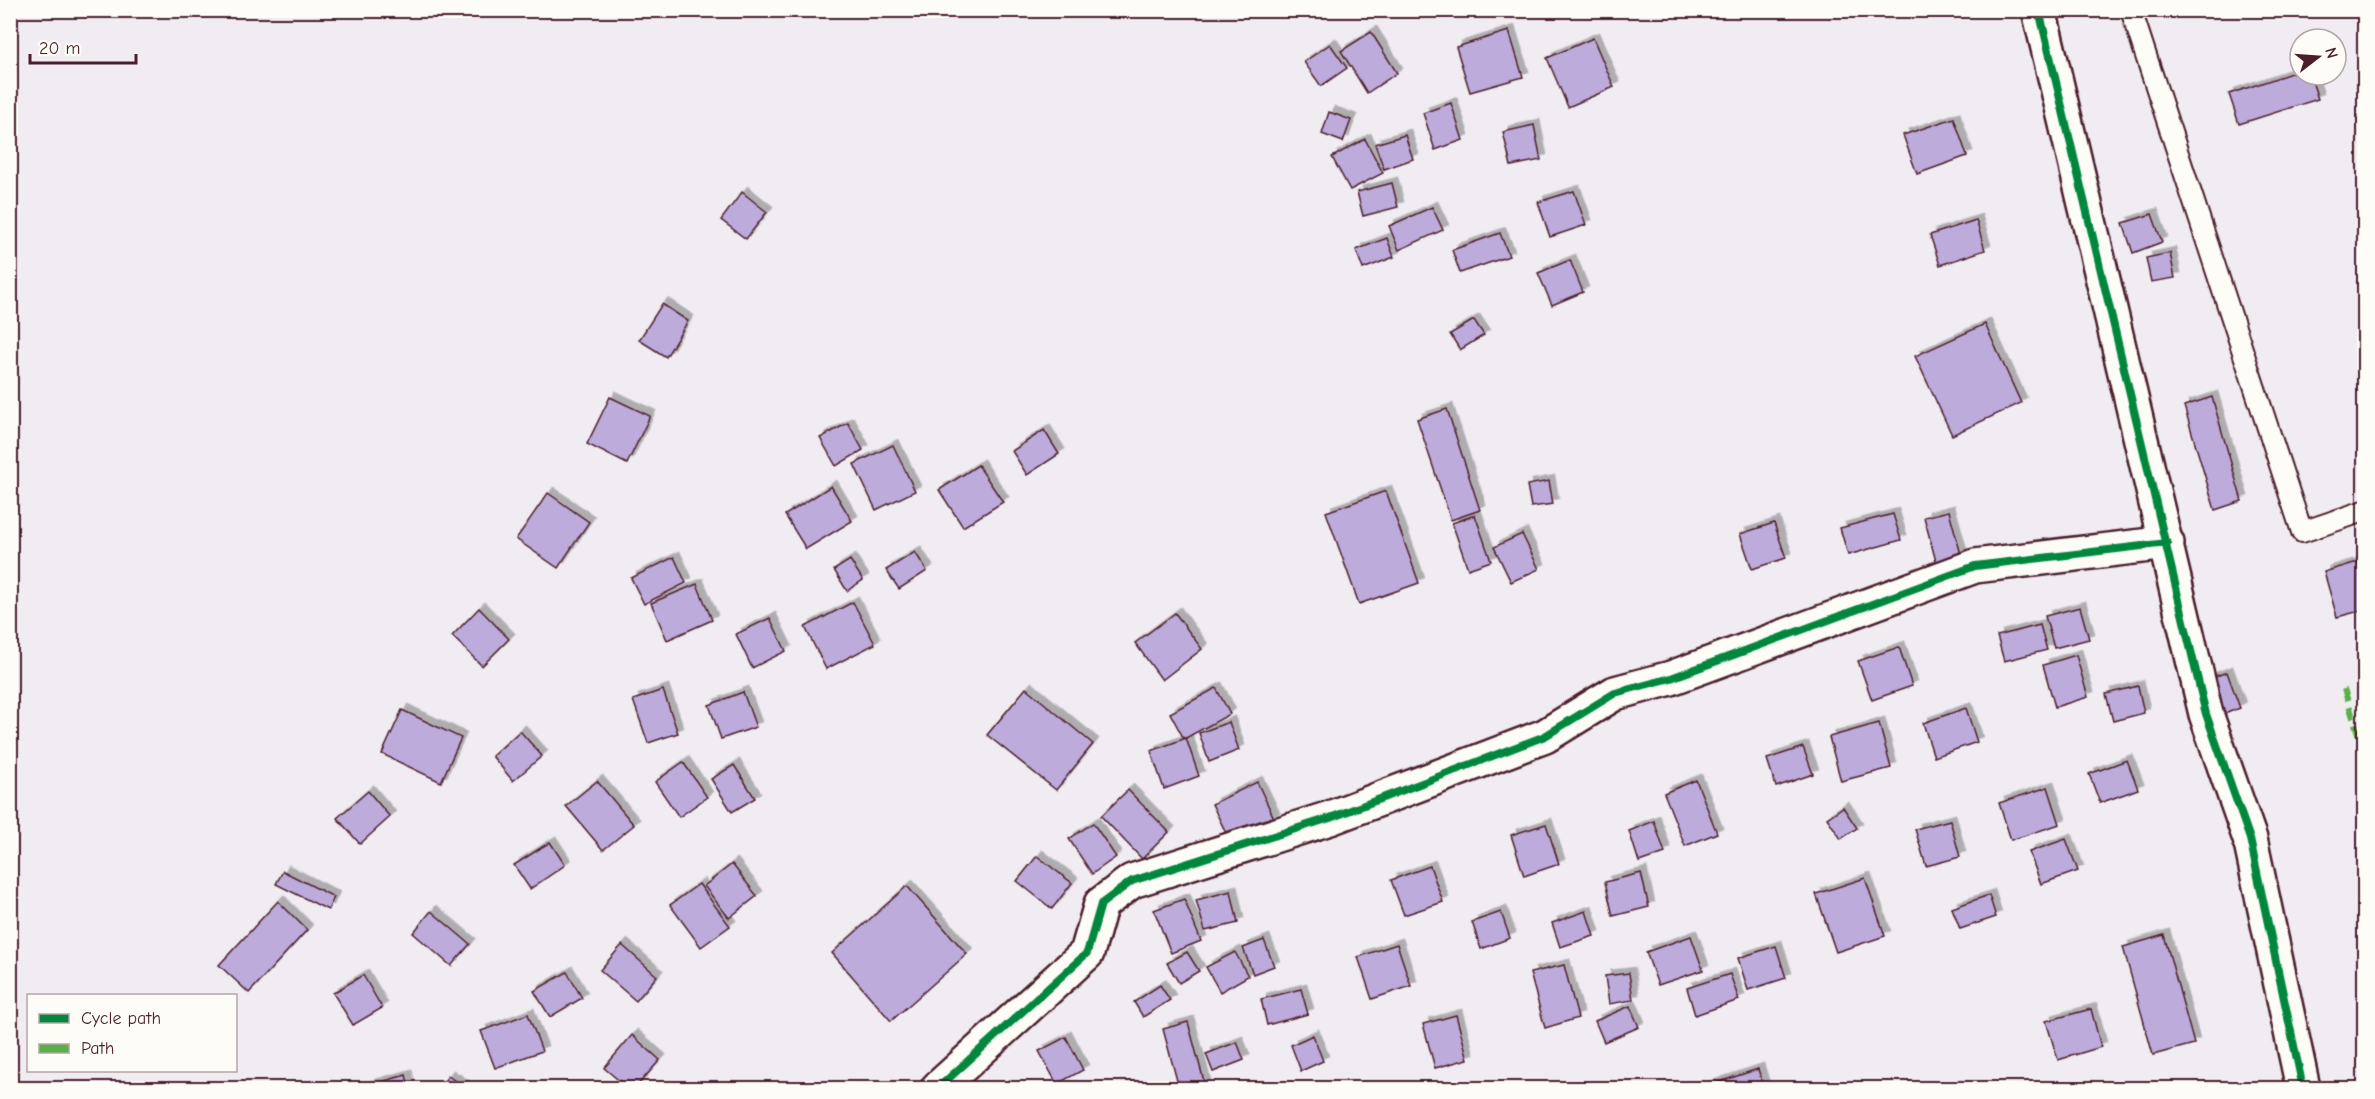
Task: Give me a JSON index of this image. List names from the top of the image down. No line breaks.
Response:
{"legend":["Cycle path","Path"],"scale_bar":"20 m","north":"right"}
